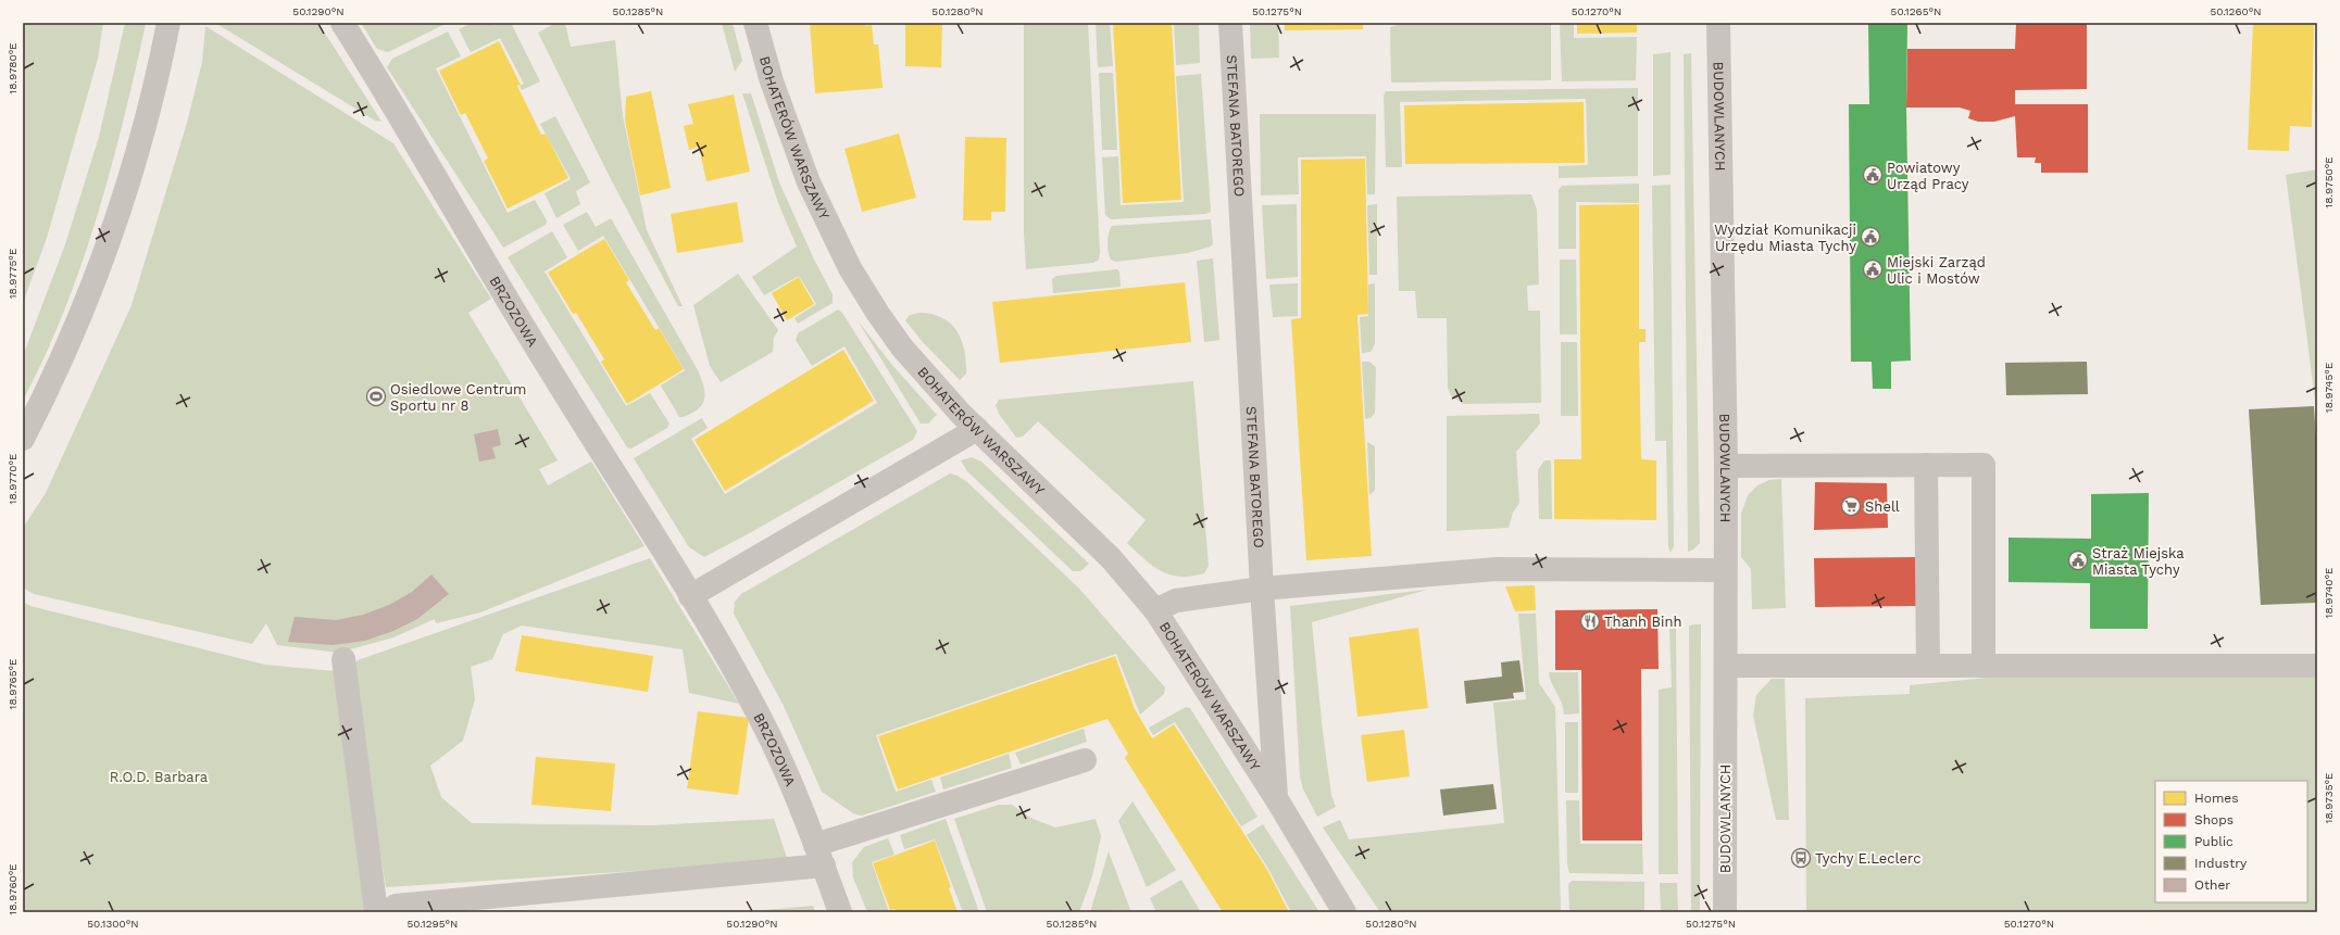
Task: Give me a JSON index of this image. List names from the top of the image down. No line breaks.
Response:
{"streets":{"street":["BUDOWLANYCH","STEFANA BATOREGO","BOHATERÓW WARSZAWY","BRZOZOWA"]},"crossings":[["STEFANA BATOREGO","BOHATERÓW WARSZAWY"]],"parks":["R.O.D. Barbara"],"places":{"public building":["Powiatowy Urząd Pracy","Wydział Komunikacji Urzędu Miasta Tychy","Miejski Zarząd Ulic i Mostów","Straż Miejska Miasta Tychy"],"sports":["Osiedlowe Centrum Sportu nr 8"],"supermarket":["Shell"],"restaurant":["Thanh Binh"],"bus stop":["Tychy E.Leclerc"]},"legend":["Homes","Shops","Public","Industry","Other"],"coordinates":["50.1290°N","50.1285°N","50.1280°N","50.1275°N","50.1270°N","50.1265°N","50.1260°N","18.9780°E","18.9750°E","18.9775°E","18.9745°E","18.9770°E","18.9740°E","18.9765°E","18.9735°E","18.9760°E","50.1300°N","50.1295°N"]}
